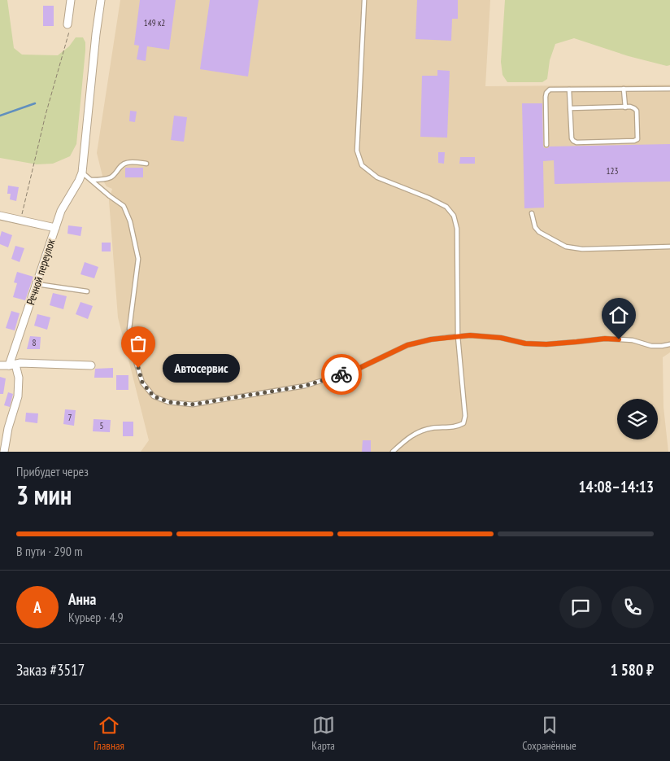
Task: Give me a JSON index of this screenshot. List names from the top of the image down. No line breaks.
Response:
{"streets":{"street":["Речной переулок"]},"places":["Автосервис"],"house_numbers":["149 к2","123","8","7","5"],"page":{"bubble":"Автосервис","heading":["3 мин","Прибудет через","14:08–14:13"],"panel":["Анна","Курьер · 4.9","Заказ #3517","1 580 ₽"],"bar":"В пути · 290 m","round":"А","tabs":["Главная","Карта","Сохранённые"]}}
